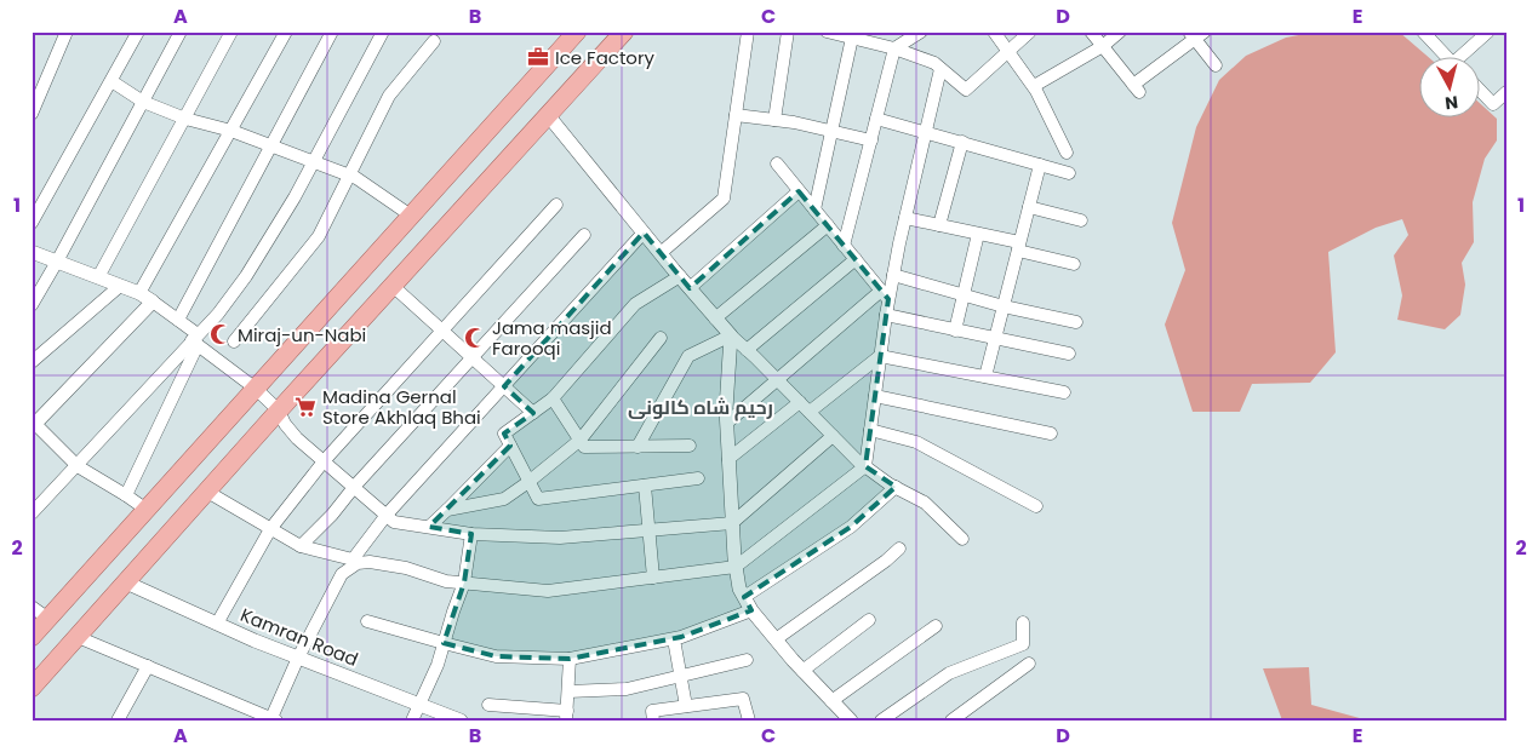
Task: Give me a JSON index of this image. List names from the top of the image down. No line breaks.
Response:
{"streets":{"street":["Kamran Road"]},"districts":["رحیم شاہ کالونی"],"places":{"office":["Ice Factory"],"mosque":["Miraj-un-Nabi","Jama masjid Farooqi"],"supermarket":["Madina Gernal Store Akhlaq Bhai"]},"north":"bottom","grid":{"columns":["A","B","C","D","E"],"rows":["1","2"]}}
